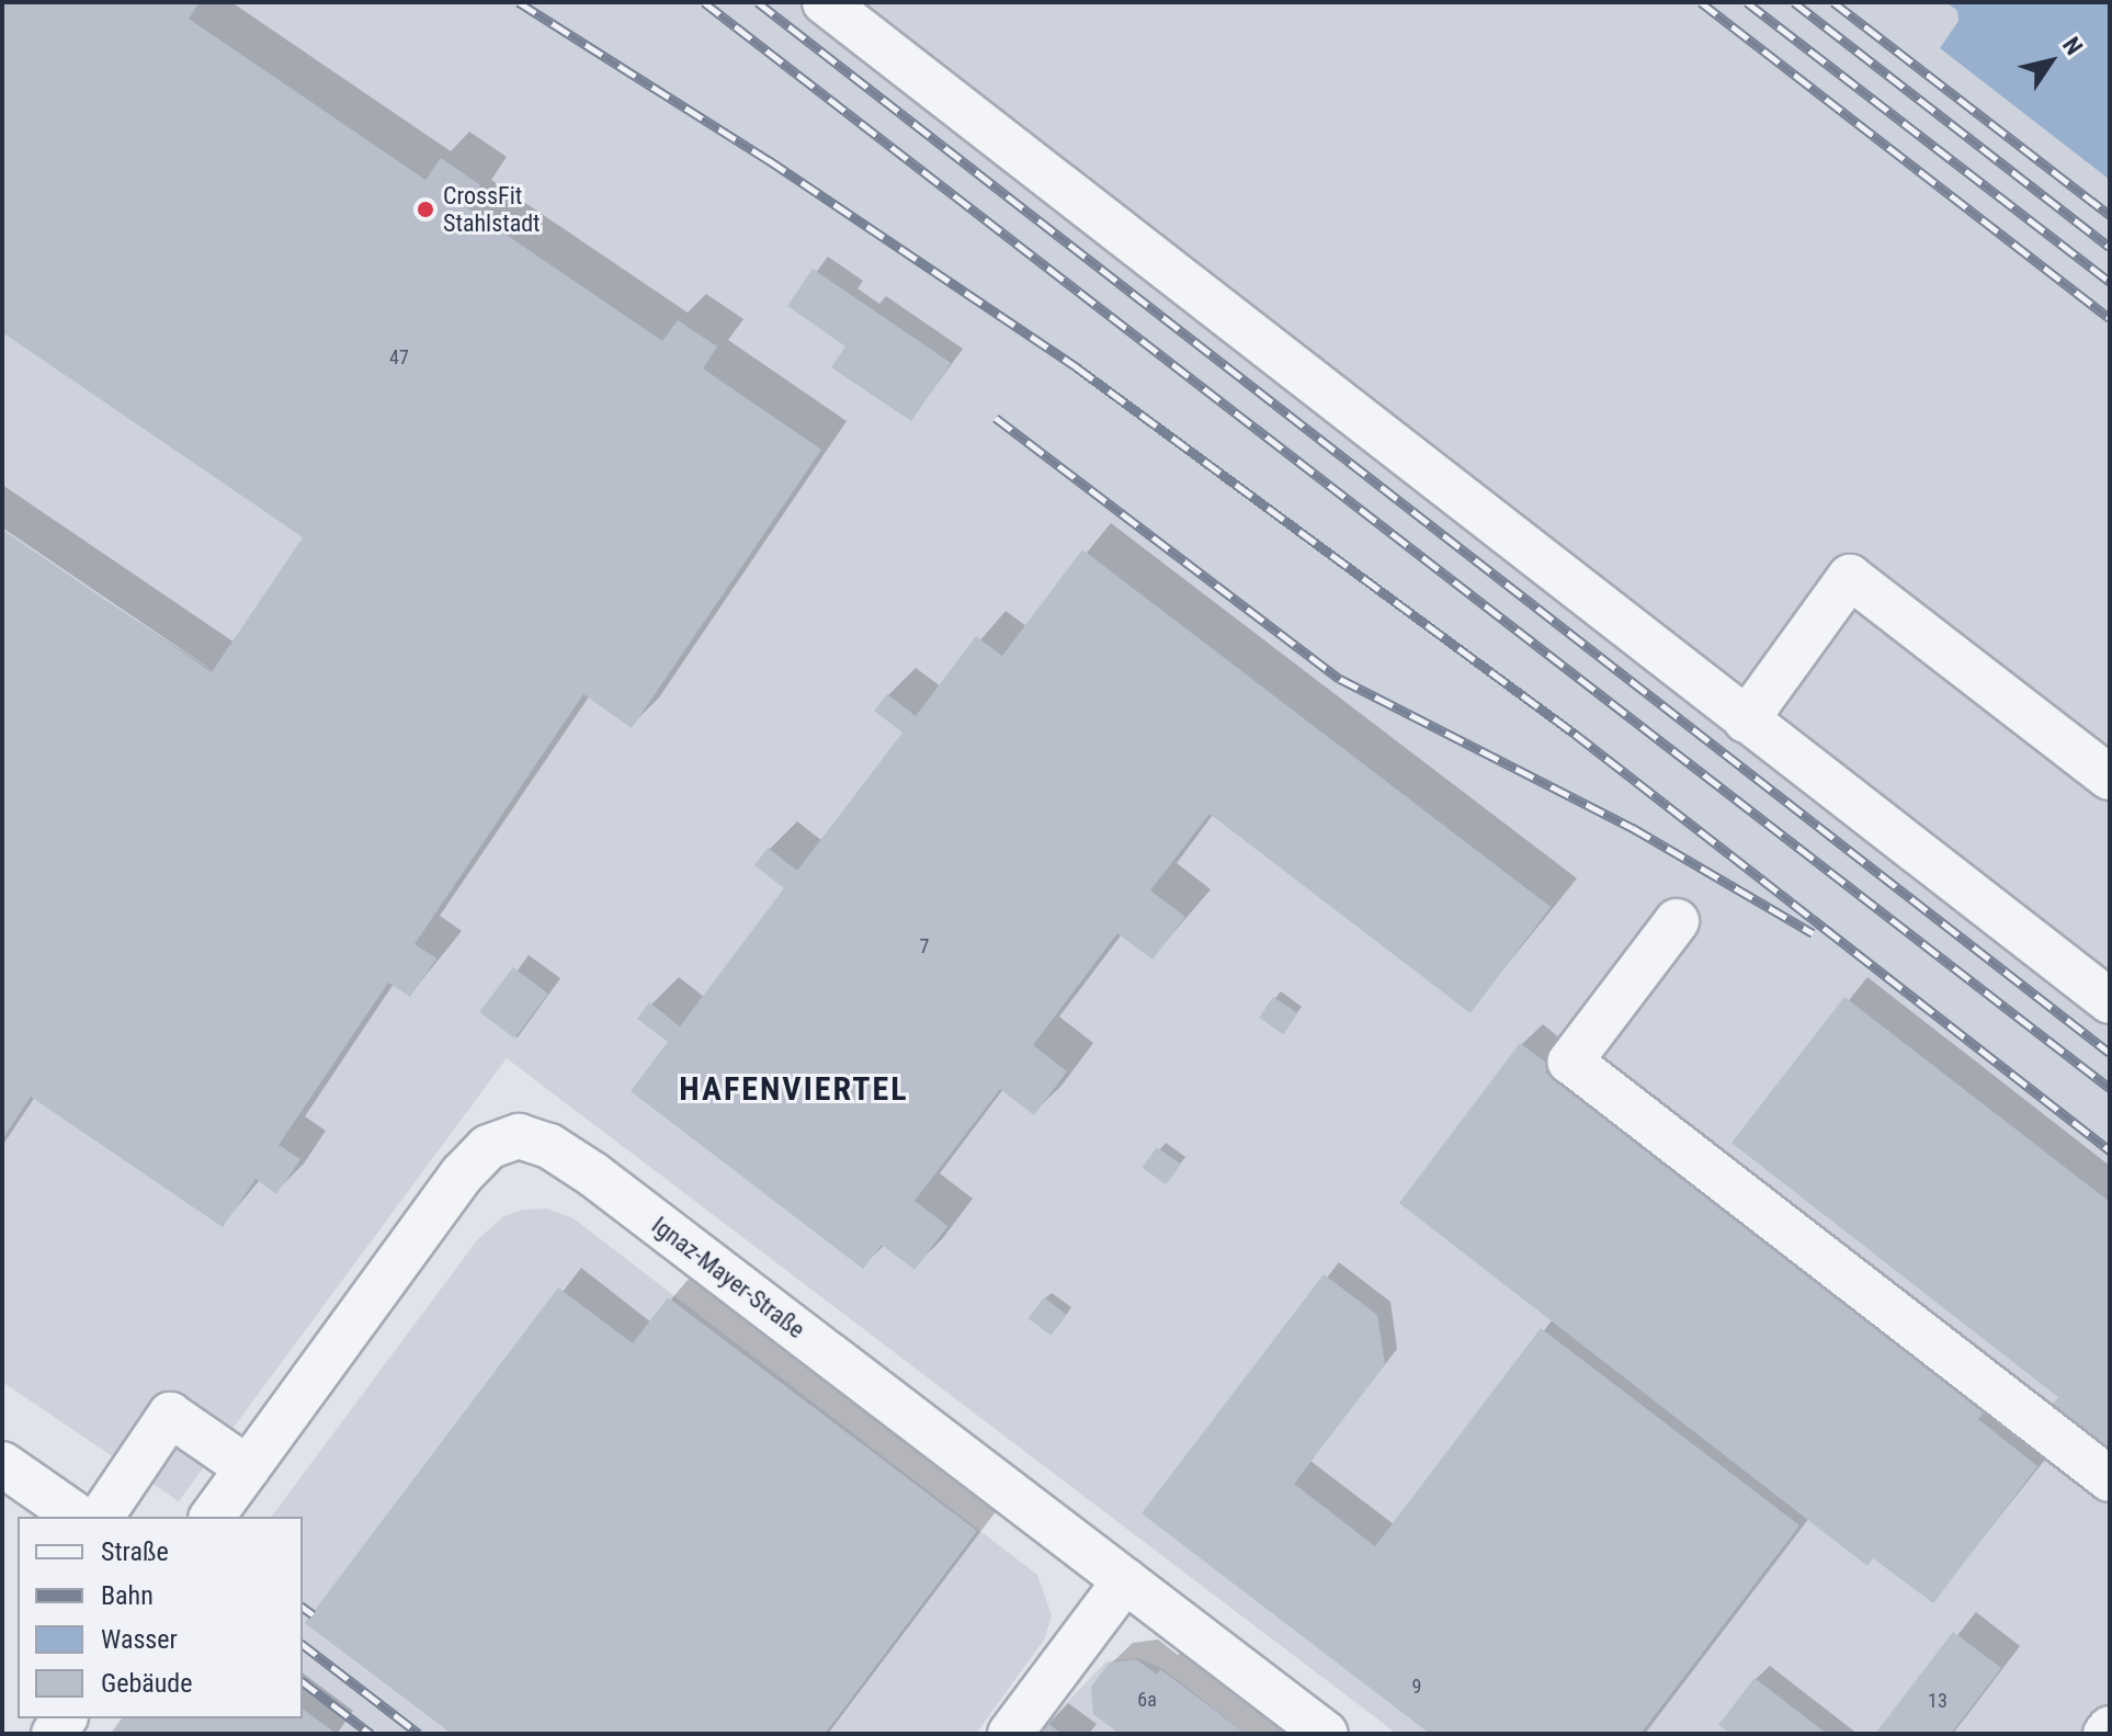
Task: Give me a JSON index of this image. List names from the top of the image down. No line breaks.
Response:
{"streets":{"street":["Ignaz-Mayer-Straße"]},"districts":["HAFENVIERTEL"],"places":["CrossFit Stahlstadt"],"house_numbers":["47","7","9","6a","13"],"legend":["Straße","Bahn","Wasser","Gebäude"],"north":"top right"}
